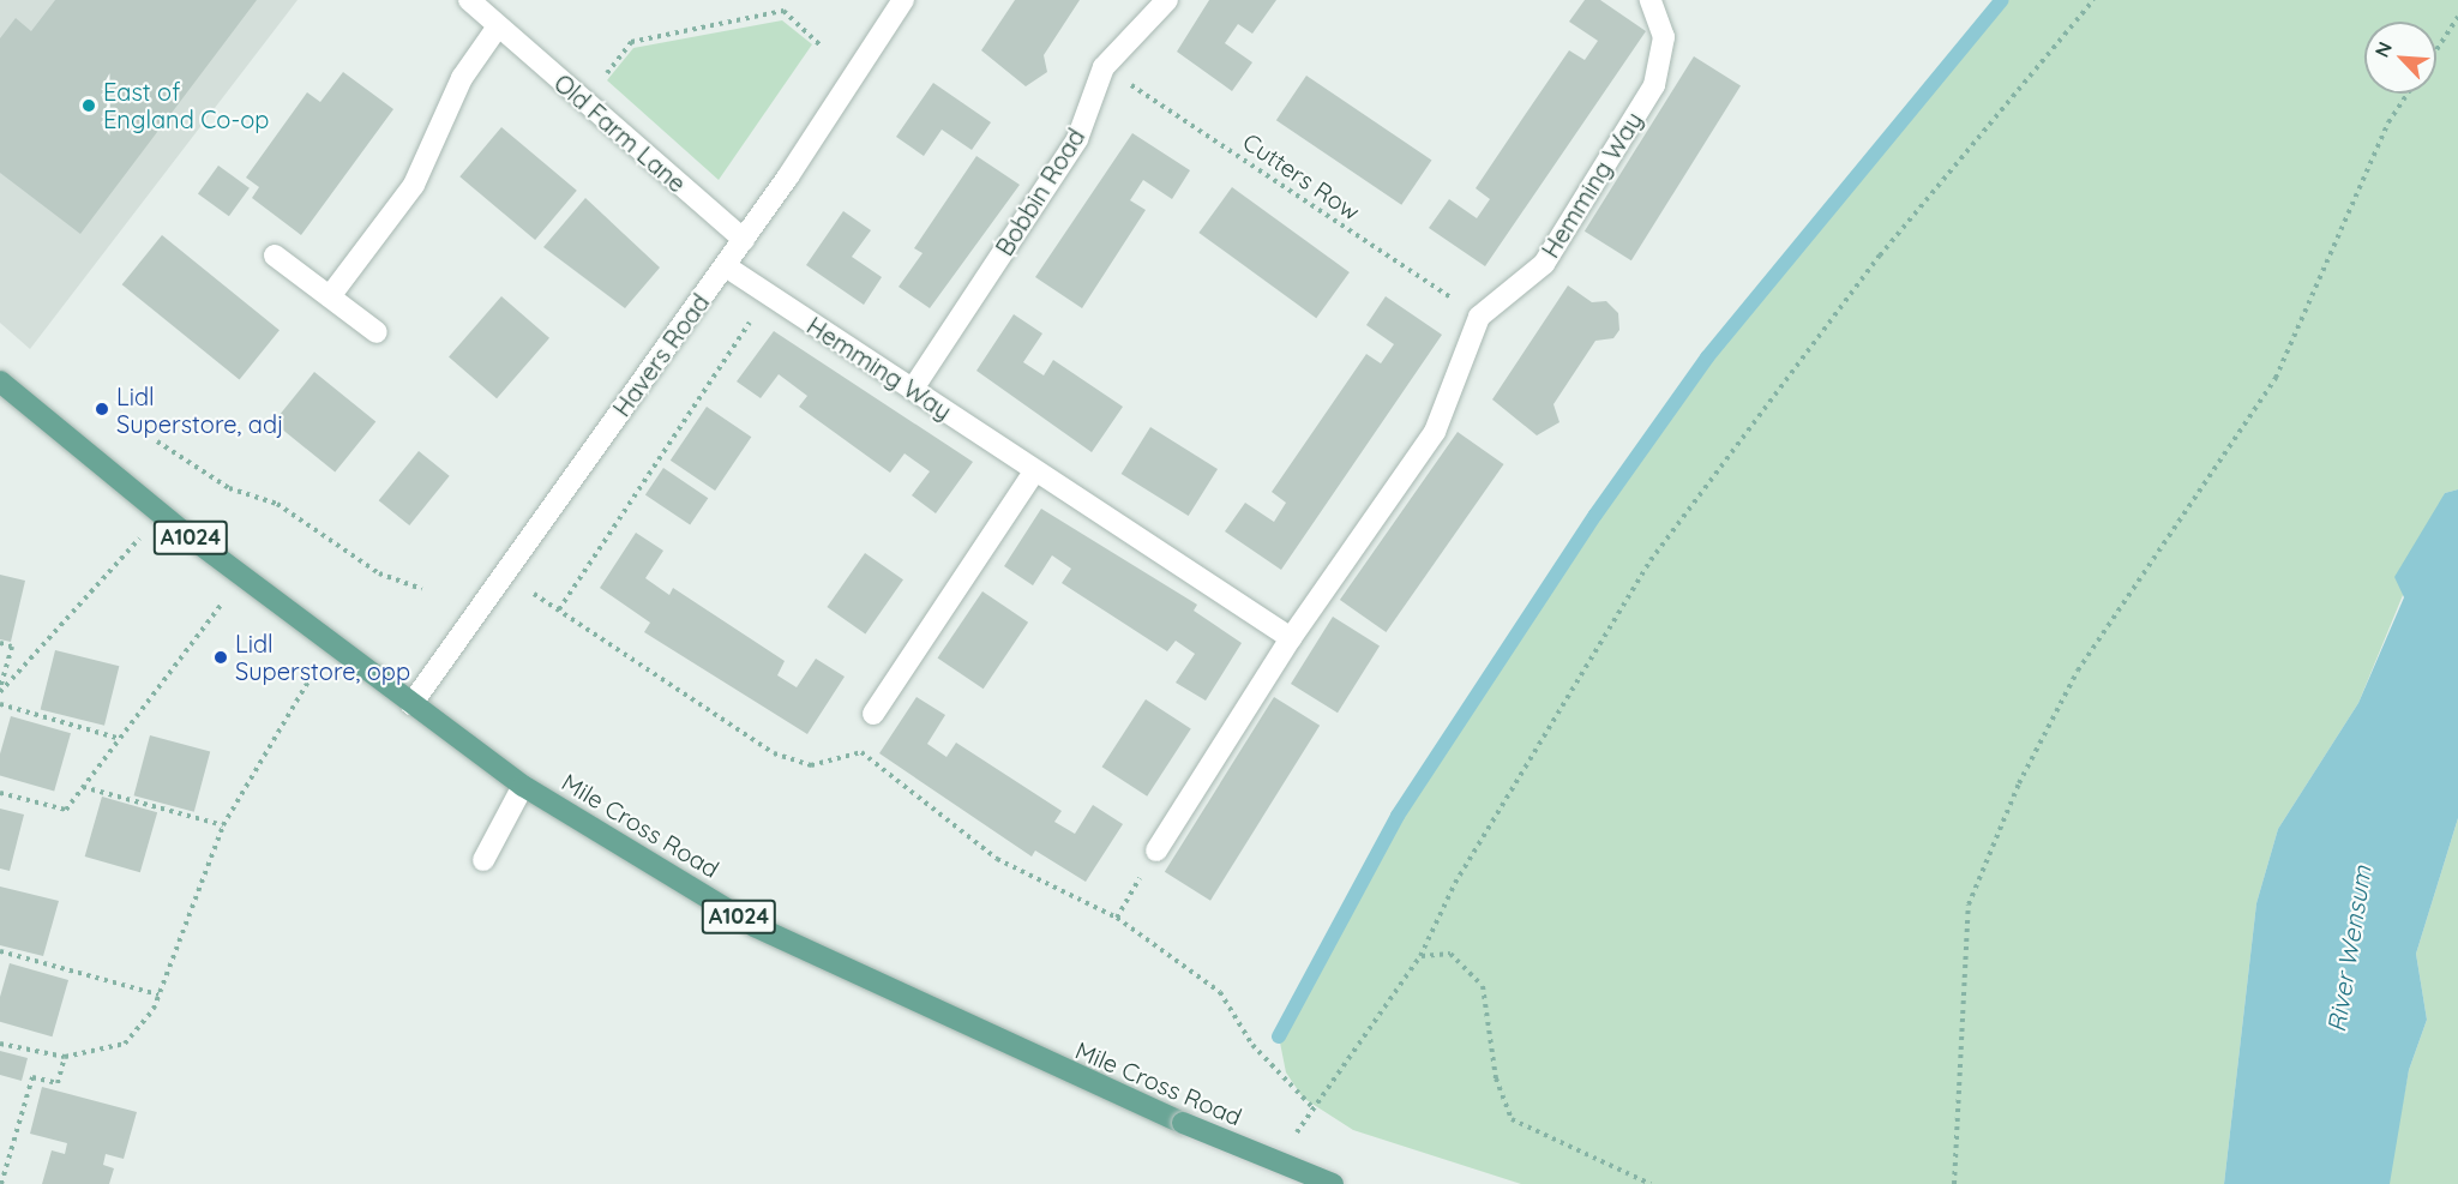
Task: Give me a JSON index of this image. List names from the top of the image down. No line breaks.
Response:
{"streets":{"main road":["A1024","Mile Cross Road"],"street":["Old Farm Lane","Hemming Way","Bobbin Road","Havers Road"],"path":["Cutters Row"]},"crossings":[["Old Farm Lane","Havers Road"],["Cutters Row","Hemming Way"],["Cutters Row","Bobbin Road"],["Hemming Way","Bobbin Road"],["Hemming Way","Havers Road"],["Havers Road","Mile Cross Road"]],"water":["River Wensum"],"places":["East of England Co-op","Lidl Superstore, adj","Lidl Superstore, opp"],"north":"top left"}
